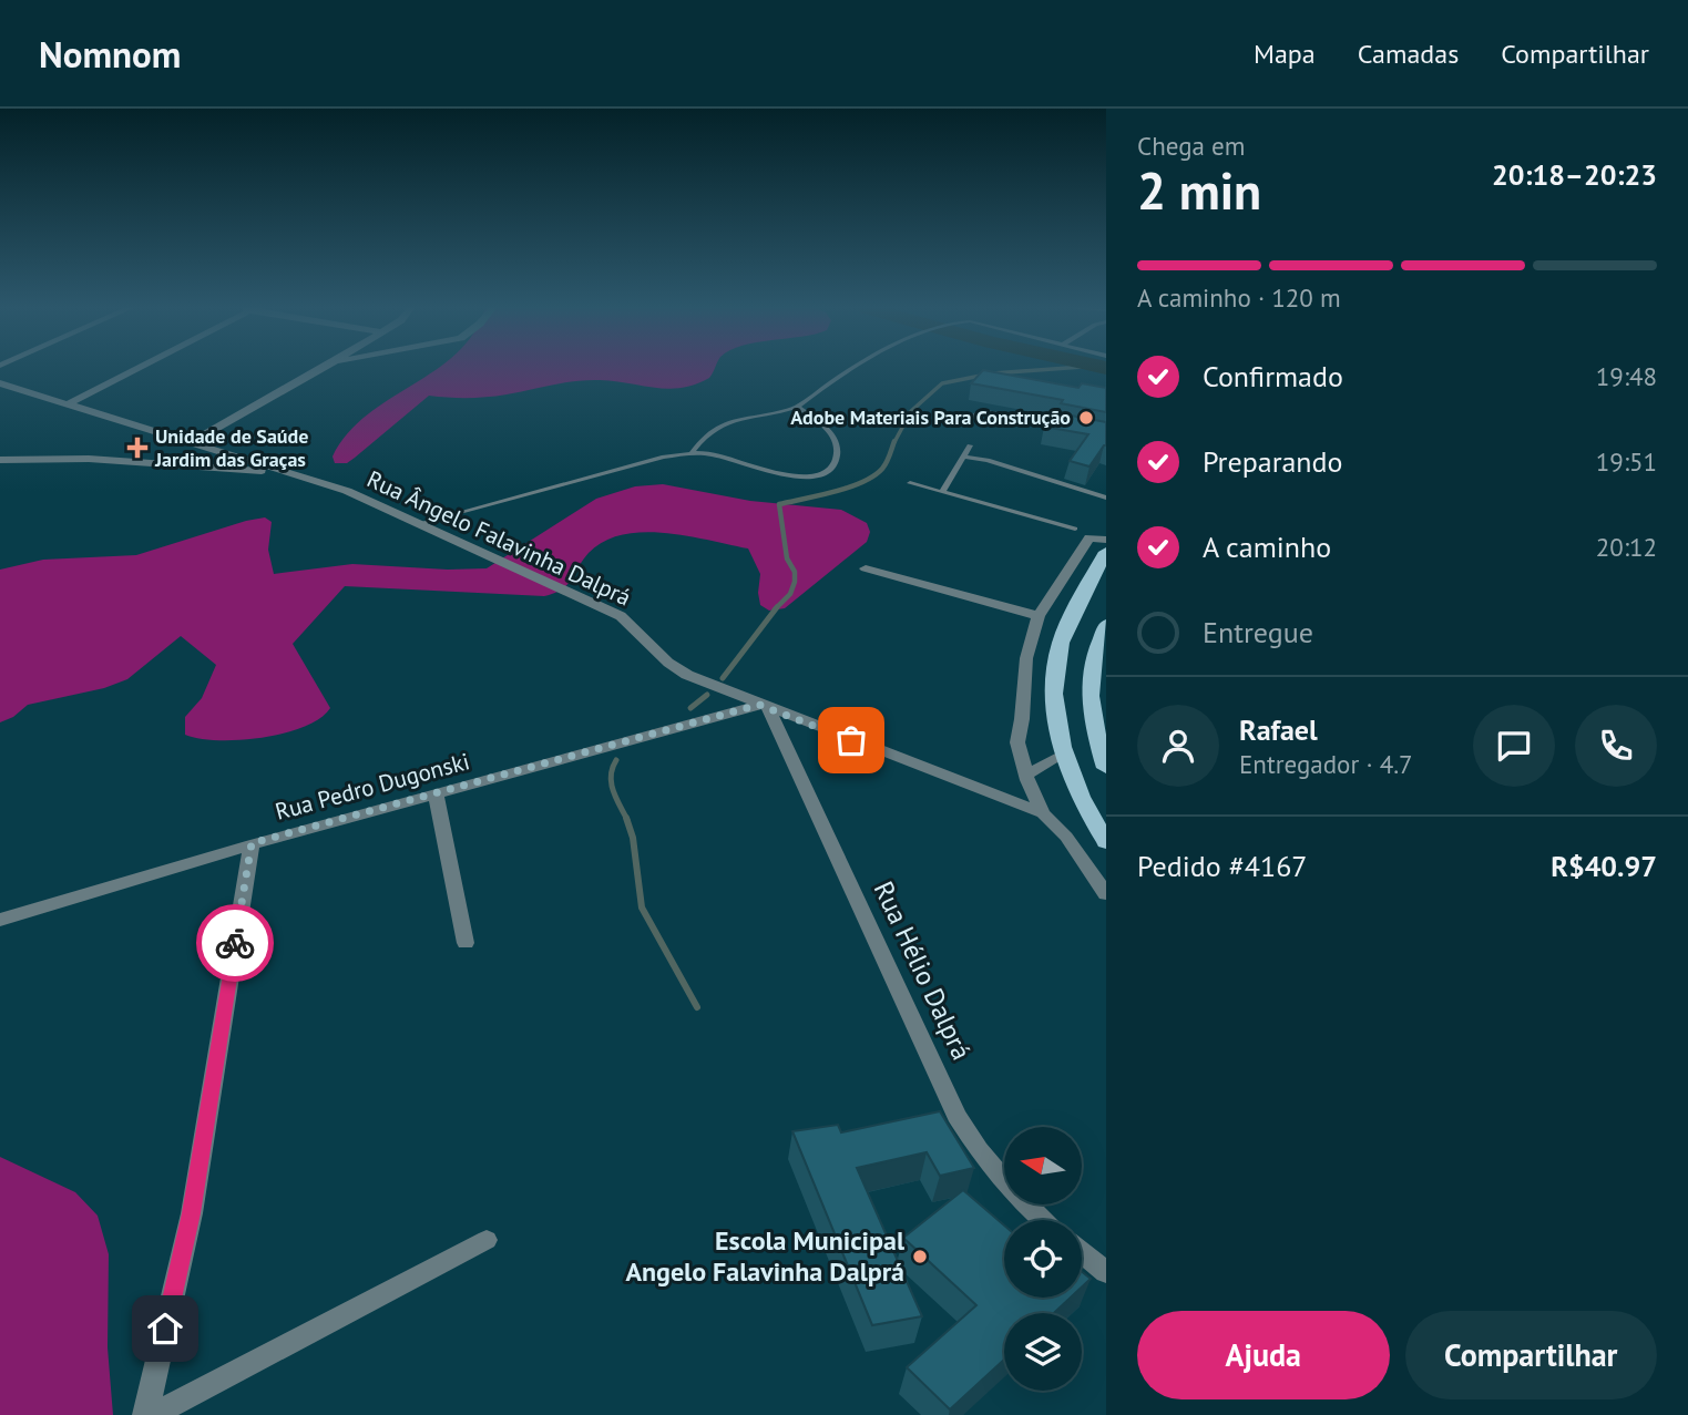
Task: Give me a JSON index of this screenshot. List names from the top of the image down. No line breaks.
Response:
{"streets":{"street":["Rua Ângelo Falavinha Dalprá","Rua Pedro Dugonski","Rua Hélio Dalprá"]},"crossings":[["Rua Ângelo Falavinha Dalprá","Rua Pedro Dugonski"],["Rua Ângelo Falavinha Dalprá","Rua Hélio Dalprá"],["Rua Pedro Dugonski","Rua Hélio Dalprá"]],"places":{"other":["Adobe Materiais Para Construção","Escola Municipal Angelo Falavinha Dalprá"],"health":["Unidade de Saúde Jardim das Graças"]},"north":"left","page":{"header":"Nomnom","nav":["Mapa","Camadas","Compartilhar"],"heading":["2 min","Chega em","20:18–20:23"],"panel":["Rafael","Entregador · 4.7","Pedido #4167","R$40.97"],"bar":"A caminho · 120 m","list":[["Confirmado","19:48"],["Preparando","19:51"],["A caminho","20:12"],"Entregue"],"buttons":["Ajuda","Compartilhar"]}}
